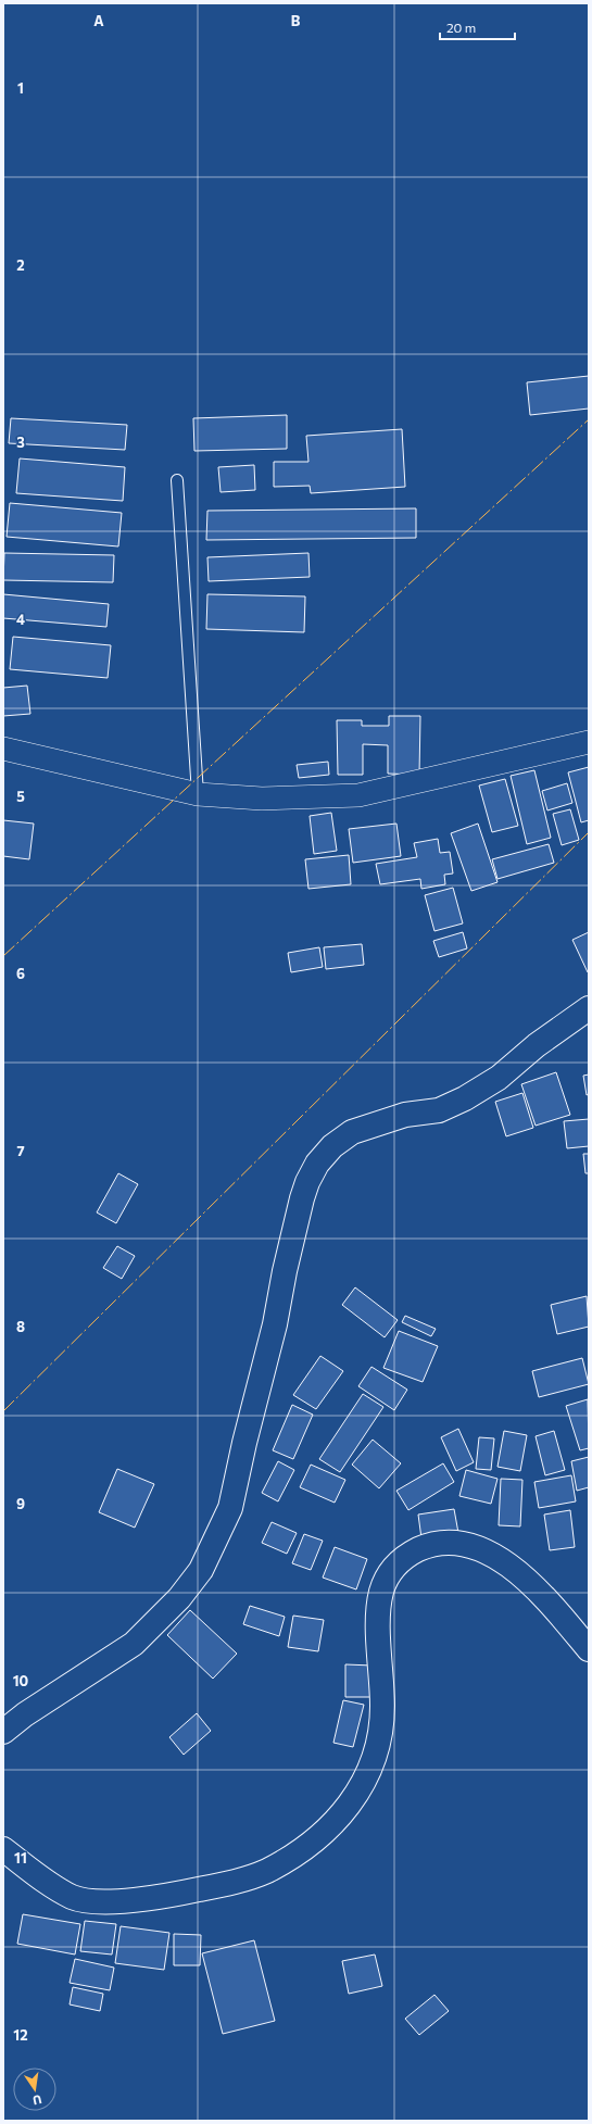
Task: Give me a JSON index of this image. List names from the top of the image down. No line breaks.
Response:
{"scale_bar":"20 m","north":"bottom","grid":{"columns":["A","B"],"rows":["1","2","3","4","5","6","7","8","9","10","11","12"]}}
